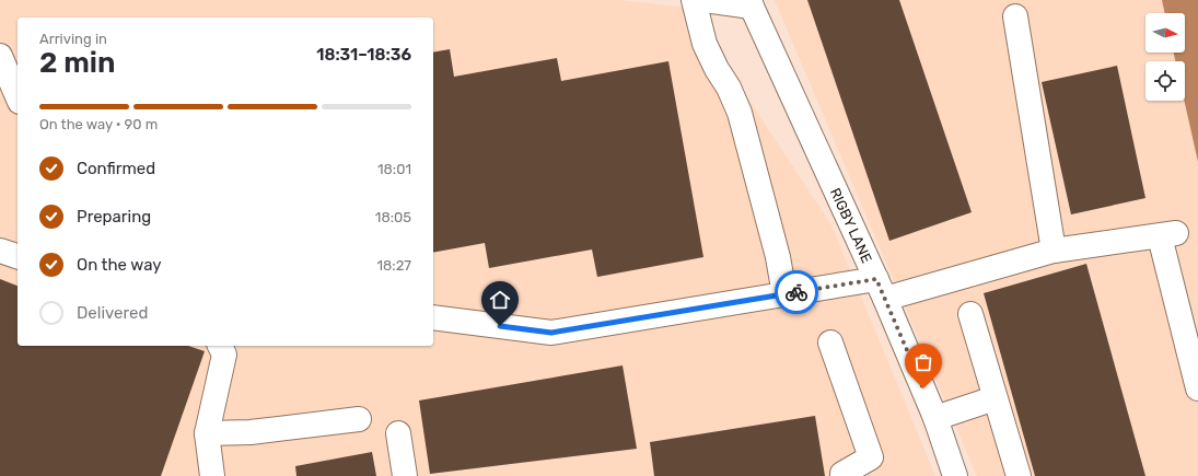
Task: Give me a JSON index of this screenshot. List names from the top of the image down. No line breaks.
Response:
{"streets":{"street":["RIGBY LANE"]},"north":"right","page":{"heading":["2 min","Arriving in","18:31–18:36"],"bar":"On the way · 90 m","list":[["Confirmed","18:01"],["Preparing","18:05"],["On the way","18:27"],"Delivered"]}}
